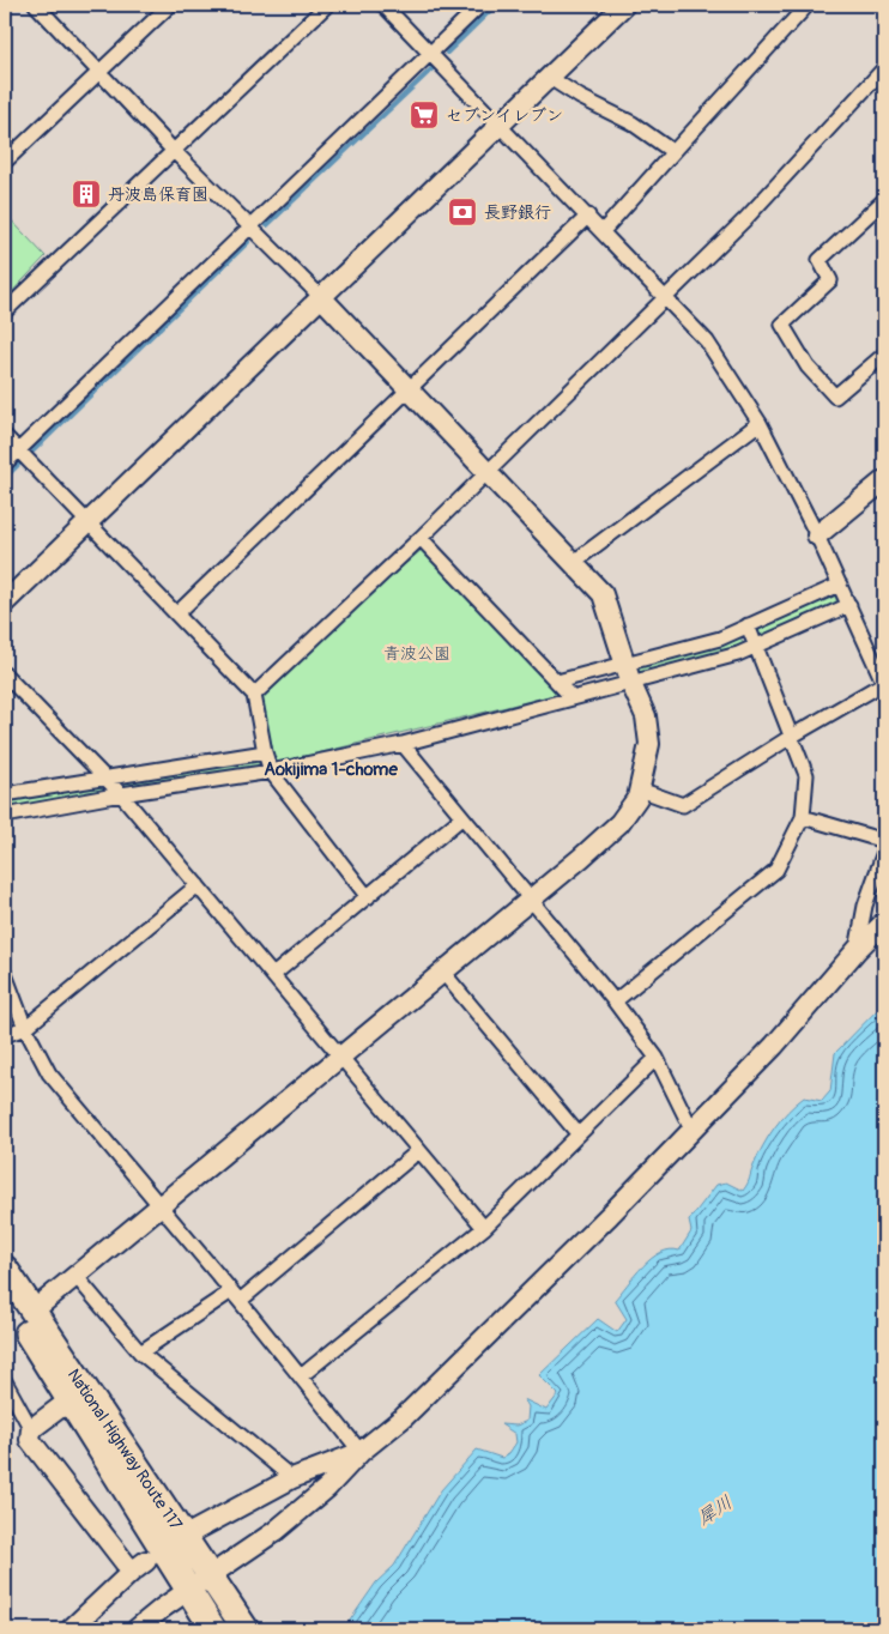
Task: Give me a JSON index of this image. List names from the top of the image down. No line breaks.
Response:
{"streets":{"highway":["National Highway Route 117"]},"districts":["Aokijima 1-chome"],"water":["犀川"],"parks":["青波公園"],"places":{"supermarket":["セブンイレブン"],"building":["丹波島保育園"],"bank":["長野銀行"]}}
